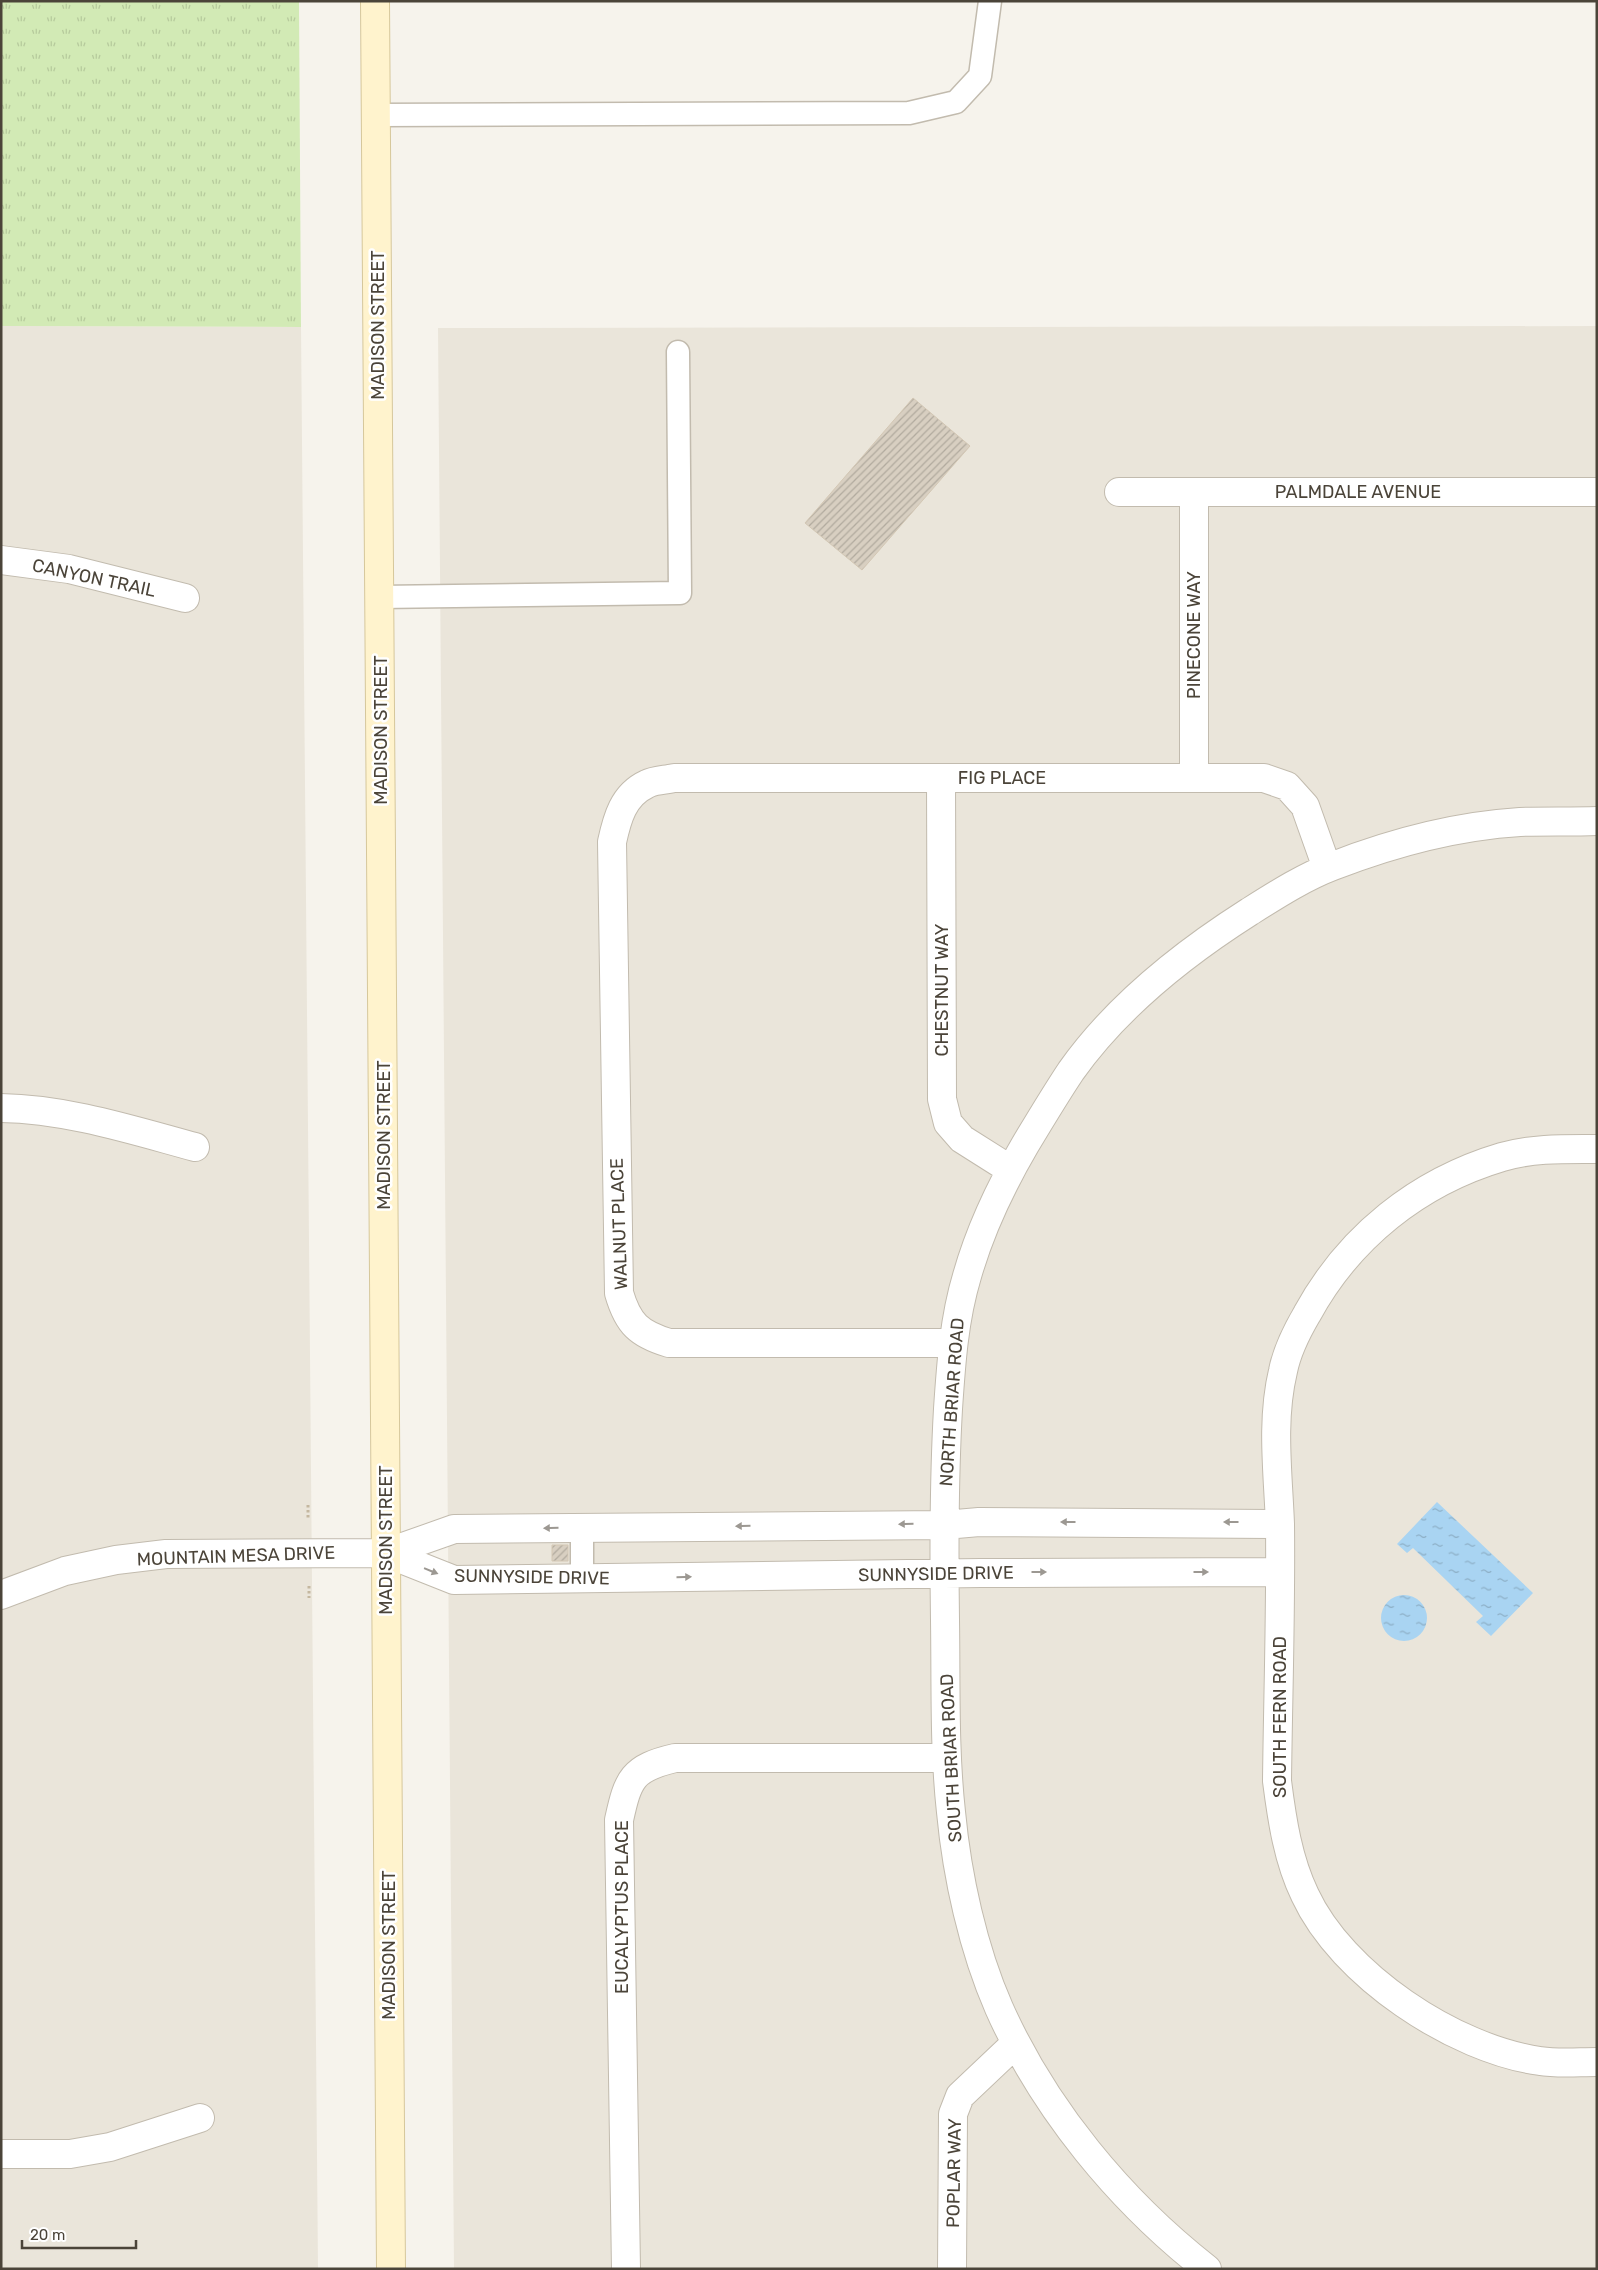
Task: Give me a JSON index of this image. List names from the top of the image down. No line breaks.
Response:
{"streets":{"main road":["MADISON STREET"],"street":["PALMDALE AVENUE","CANYON TRAIL","PINECONE WAY","FIG PLACE","CHESTNUT WAY","WALNUT PLACE","NORTH BRIAR ROAD","MOUNTAIN MESA DRIVE","SUNNYSIDE DRIVE","SOUTH FERN ROAD","SOUTH BRIAR ROAD","EUCALYPTUS PLACE","POPLAR WAY"]},"crossings":[["MADISON STREET","MOUNTAIN MESA DRIVE"],["MADISON STREET","SUNNYSIDE DRIVE"],["PALMDALE AVENUE","PINECONE WAY"],["PINECONE WAY","FIG PLACE"],["FIG PLACE","CHESTNUT WAY"],["FIG PLACE","WALNUT PLACE"],["FIG PLACE","NORTH BRIAR ROAD"],["CHESTNUT WAY","NORTH BRIAR ROAD"],["WALNUT PLACE","NORTH BRIAR ROAD"],["NORTH BRIAR ROAD","SOUTH BRIAR ROAD"],["MOUNTAIN MESA DRIVE","SUNNYSIDE DRIVE"],["SUNNYSIDE DRIVE","SOUTH FERN ROAD"],["SUNNYSIDE DRIVE","SOUTH BRIAR ROAD"],["SOUTH BRIAR ROAD","EUCALYPTUS PLACE"],["SOUTH BRIAR ROAD","POPLAR WAY"]],"scale_bar":"20 m"}
